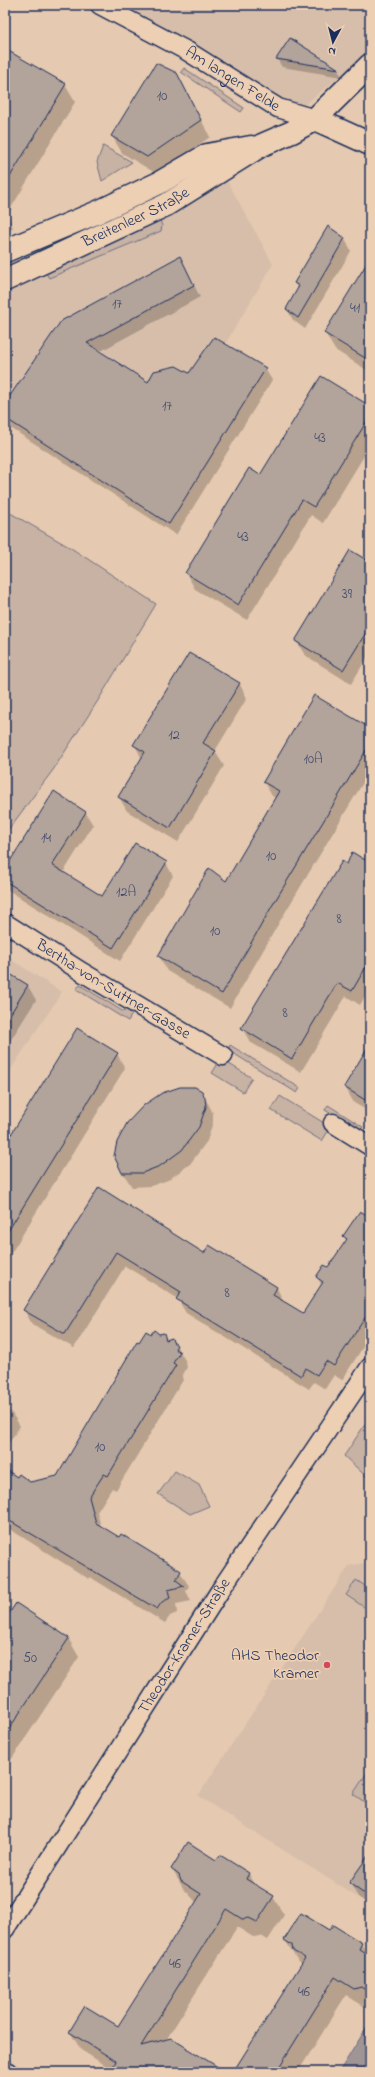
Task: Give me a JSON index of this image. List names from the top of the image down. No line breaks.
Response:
{"streets":{"main road":["Am langen Felde","Breitenleer Straße"],"street":["Bertha-von-Suttner-Gasse","Theodor-Kramer-Straße"]},"crossings":[["Am langen Felde","Breitenleer Straße"]],"places":["AHS Theodor Kramer"],"house_numbers":["10","17","41","17","43","43","39","12","10A","14","10","12A","8","10","8","8","10","50","46","46"],"north":"bottom"}
